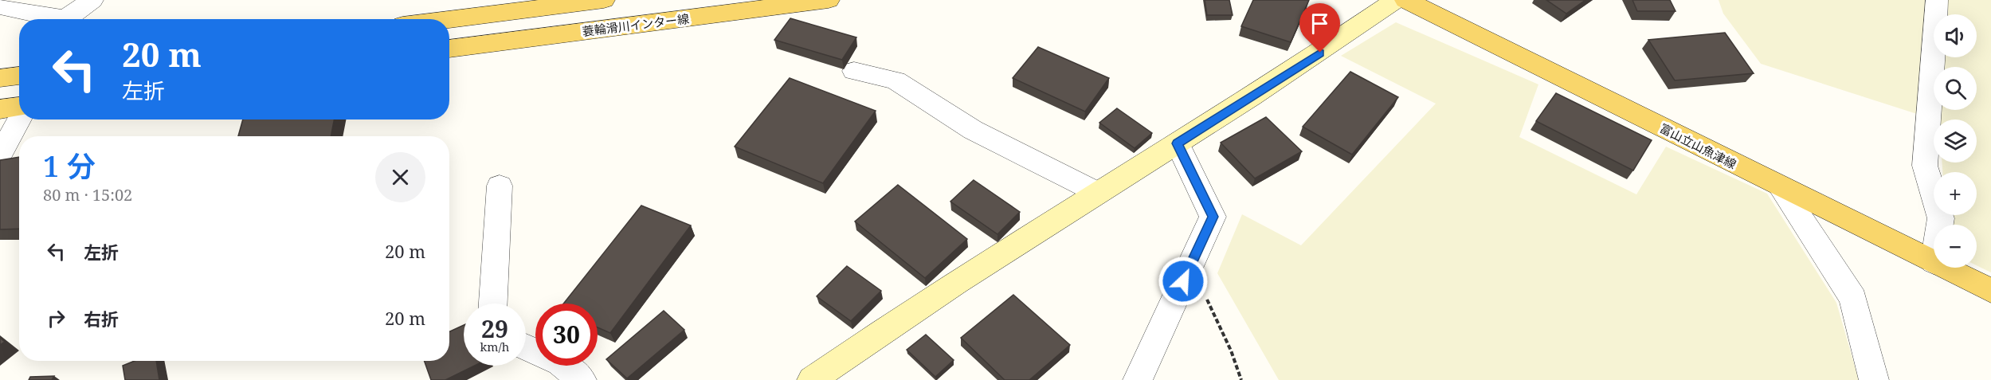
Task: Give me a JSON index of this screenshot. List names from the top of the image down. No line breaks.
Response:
{"streets":{"main road":["蓑輪滑川インター線","富山立山魚津線"]},"page":{"map_buttons":["+","−"],"turn":["20 m","左折"],"heading":["1 分","80 m · 15:02"],"list":[{"name":"左折","value":"20 m"},{"name":"右折","value":"20 m"}],"speed":"29 km/h","limit":"30"}}
